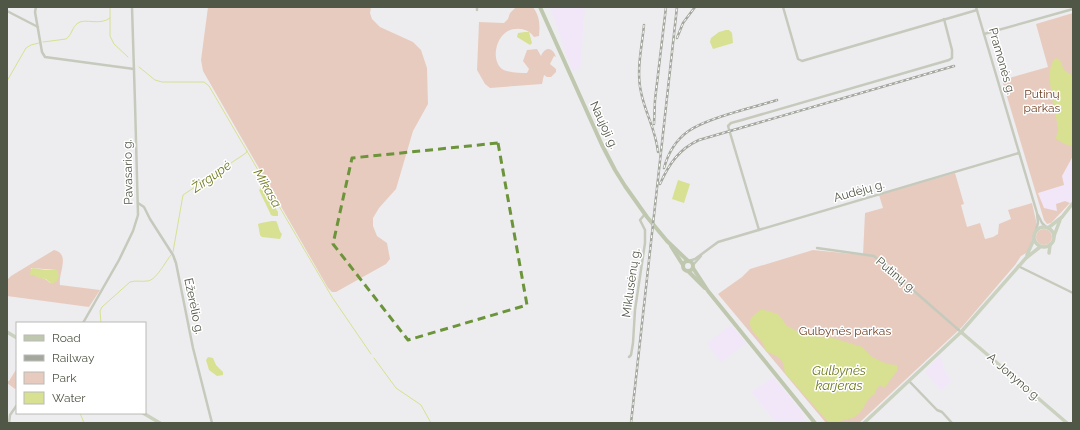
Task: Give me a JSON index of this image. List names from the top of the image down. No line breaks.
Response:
{"streets":{"main road":["Naujoji g.","A. Jonyno g."],"street":["Pramonės g.","Pavasario g.","Audėjų g.","Putinų g.","Miklusėnų g.","Ežerėlio g."]},"crossings":[["Pramonės g.","Audėjų g."],["Naujoji g.","Audėjų g."],["Naujoji g.","Miklusėnų g."],["Pavasario g.","Ežerėlio g."],["Putinų g.","A. Jonyno g."]],"water":["Žirgupė","Mikasa","Gulbynės karjeras"],"parks":["Putinų parkas","Gulbynės parkas"],"legend":["Road","Railway","Park","Water"]}
